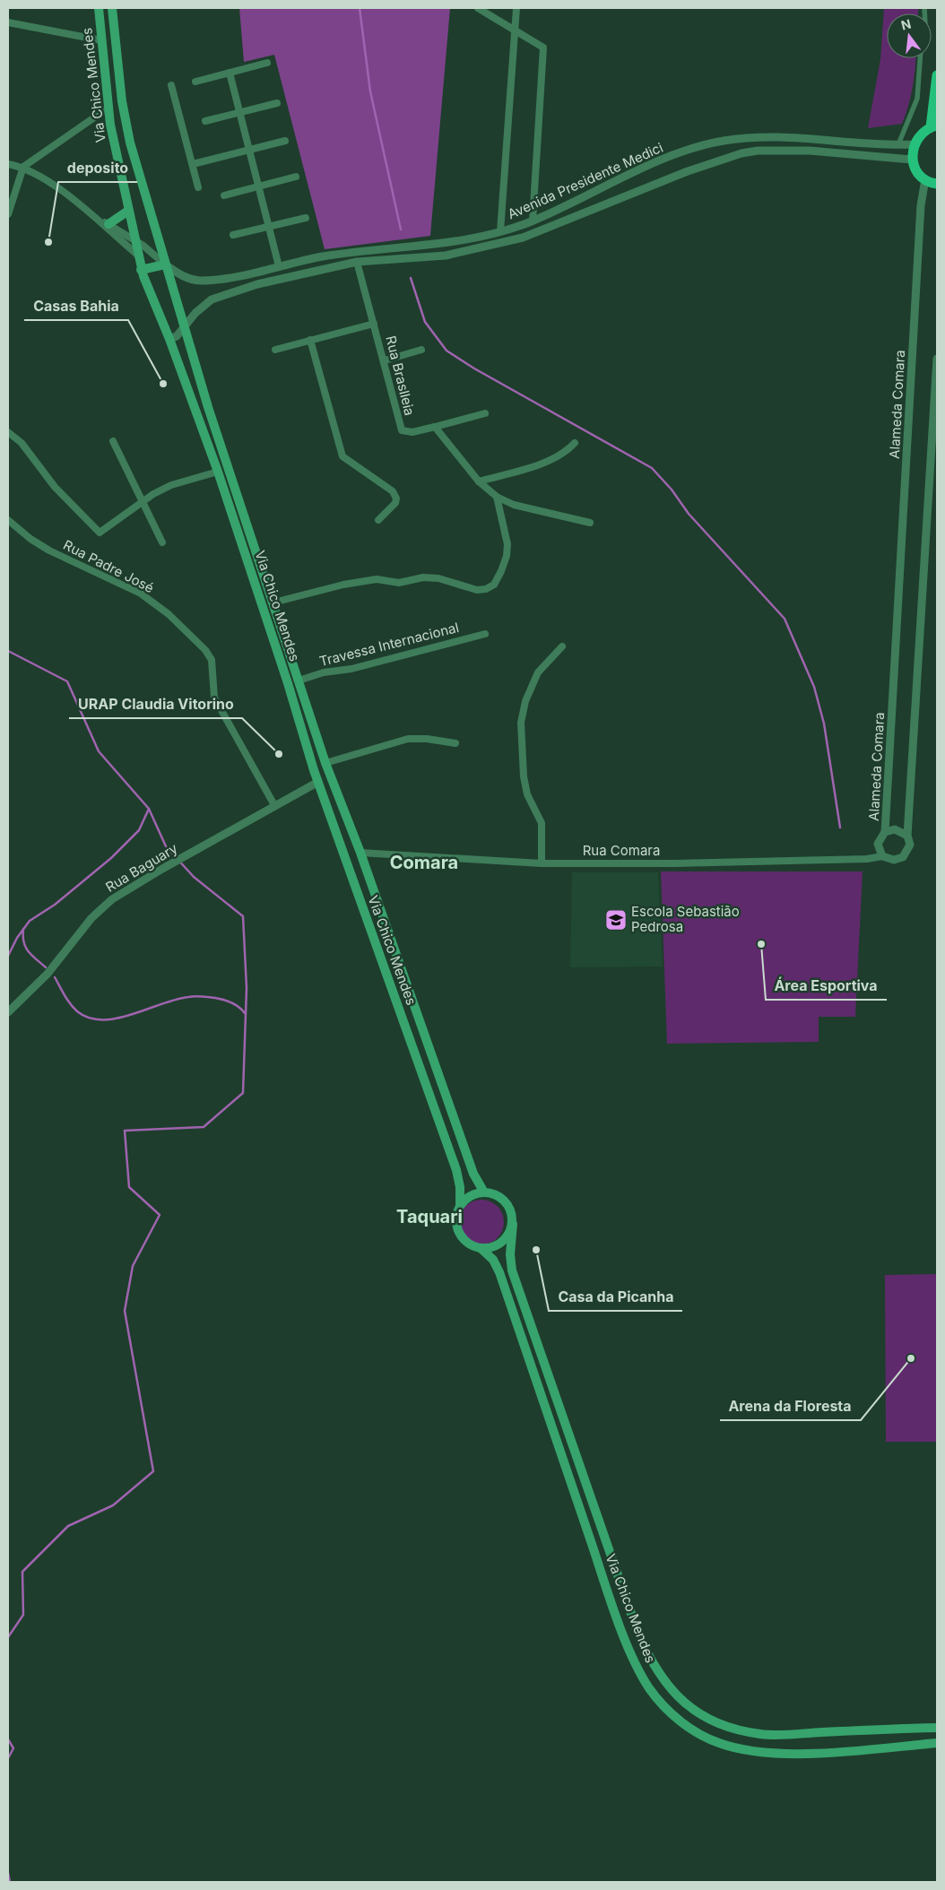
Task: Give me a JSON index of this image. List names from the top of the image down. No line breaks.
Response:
{"streets":{"main road":["Via Chico Mendes"],"street":["Avenida Presidente Medici","Rua Braslleia","Alameda Comara","Rua Padre José","Travessa Internacional","Rua Comara","Rua Baguary"]},"crossings":[["Via Chico Mendes","Avenida Presidente Medici"],["Via Chico Mendes","Travessa Internacional"],["Via Chico Mendes","Rua Comara"],["Via Chico Mendes","Rua Baguary"],["Avenida Presidente Medici","Rua Braslleia"],["Alameda Comara","Rua Comara"],["Rua Padre José","Rua Baguary"]],"districts":["Comara","Taquari"],"places":{"other":["deposito","Casas Bahia","URAP Claudia Vitorino","Área Esportiva","Casa da Picanha","Arena da Floresta"],"school or university":["Escola Sebastião Pedrosa"]},"north":"top"}
